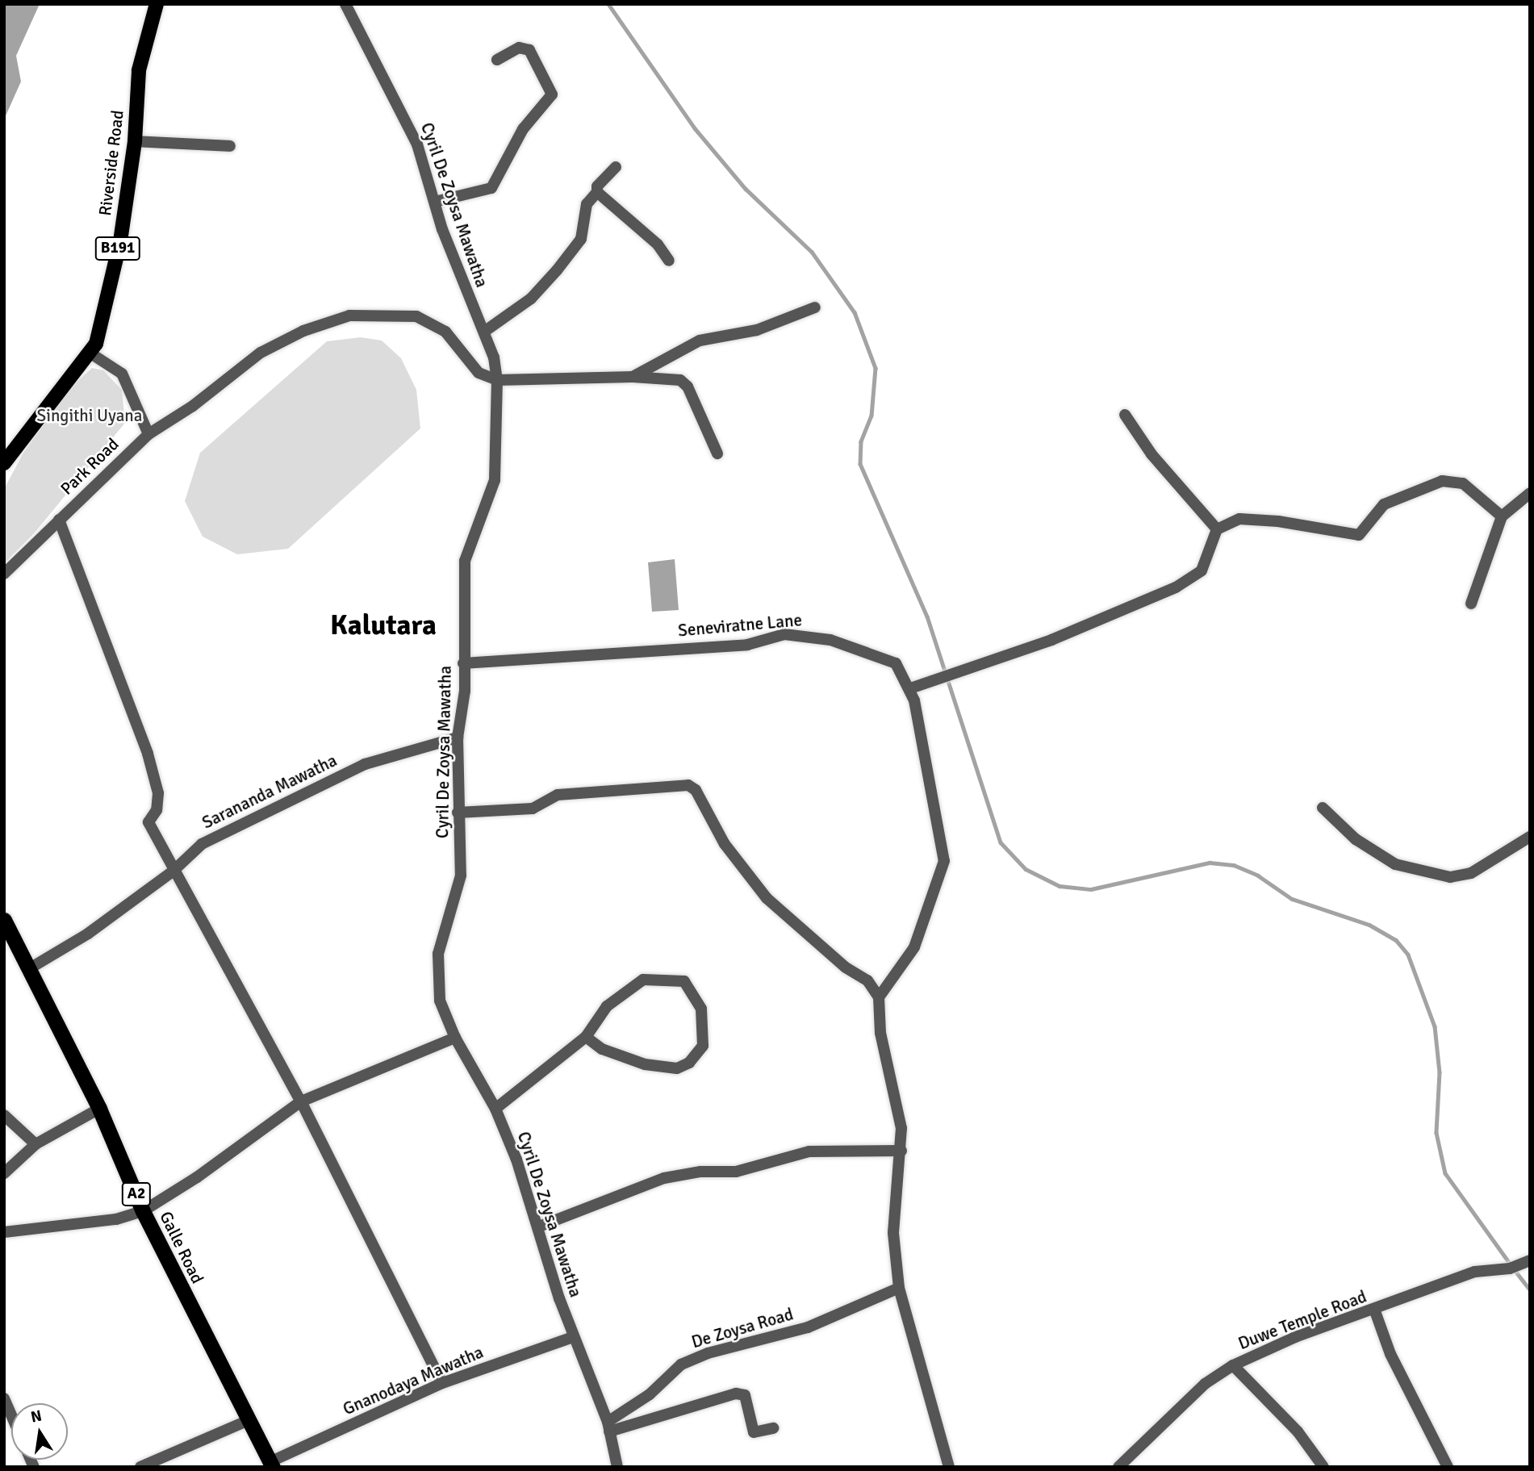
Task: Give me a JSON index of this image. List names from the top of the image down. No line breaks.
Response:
{"streets":{"highway":["A2","Galle Road"],"main road":["Riverside Road","B191"],"street":["Cyril De Zoysa Mawatha","Park Road","Seneviratne Lane","Sarananda Mawatha","Duwe Temple Road","De Zoysa Road","Gnanodaya Mawatha"]},"crossings":[["Cyril De Zoysa Mawatha","Park Road"],["Cyril De Zoysa Mawatha","Seneviratne Lane"],["Cyril De Zoysa Mawatha","Sarananda Mawatha"],["Cyril De Zoysa Mawatha","De Zoysa Road"],["Cyril De Zoysa Mawatha","Gnanodaya Mawatha"],["Sarananda Mawatha","Galle Road"],["Galle Road","Gnanodaya Mawatha"]],"districts":["Kalutara"],"parks":["Singithi Uyana"],"north":"top"}
